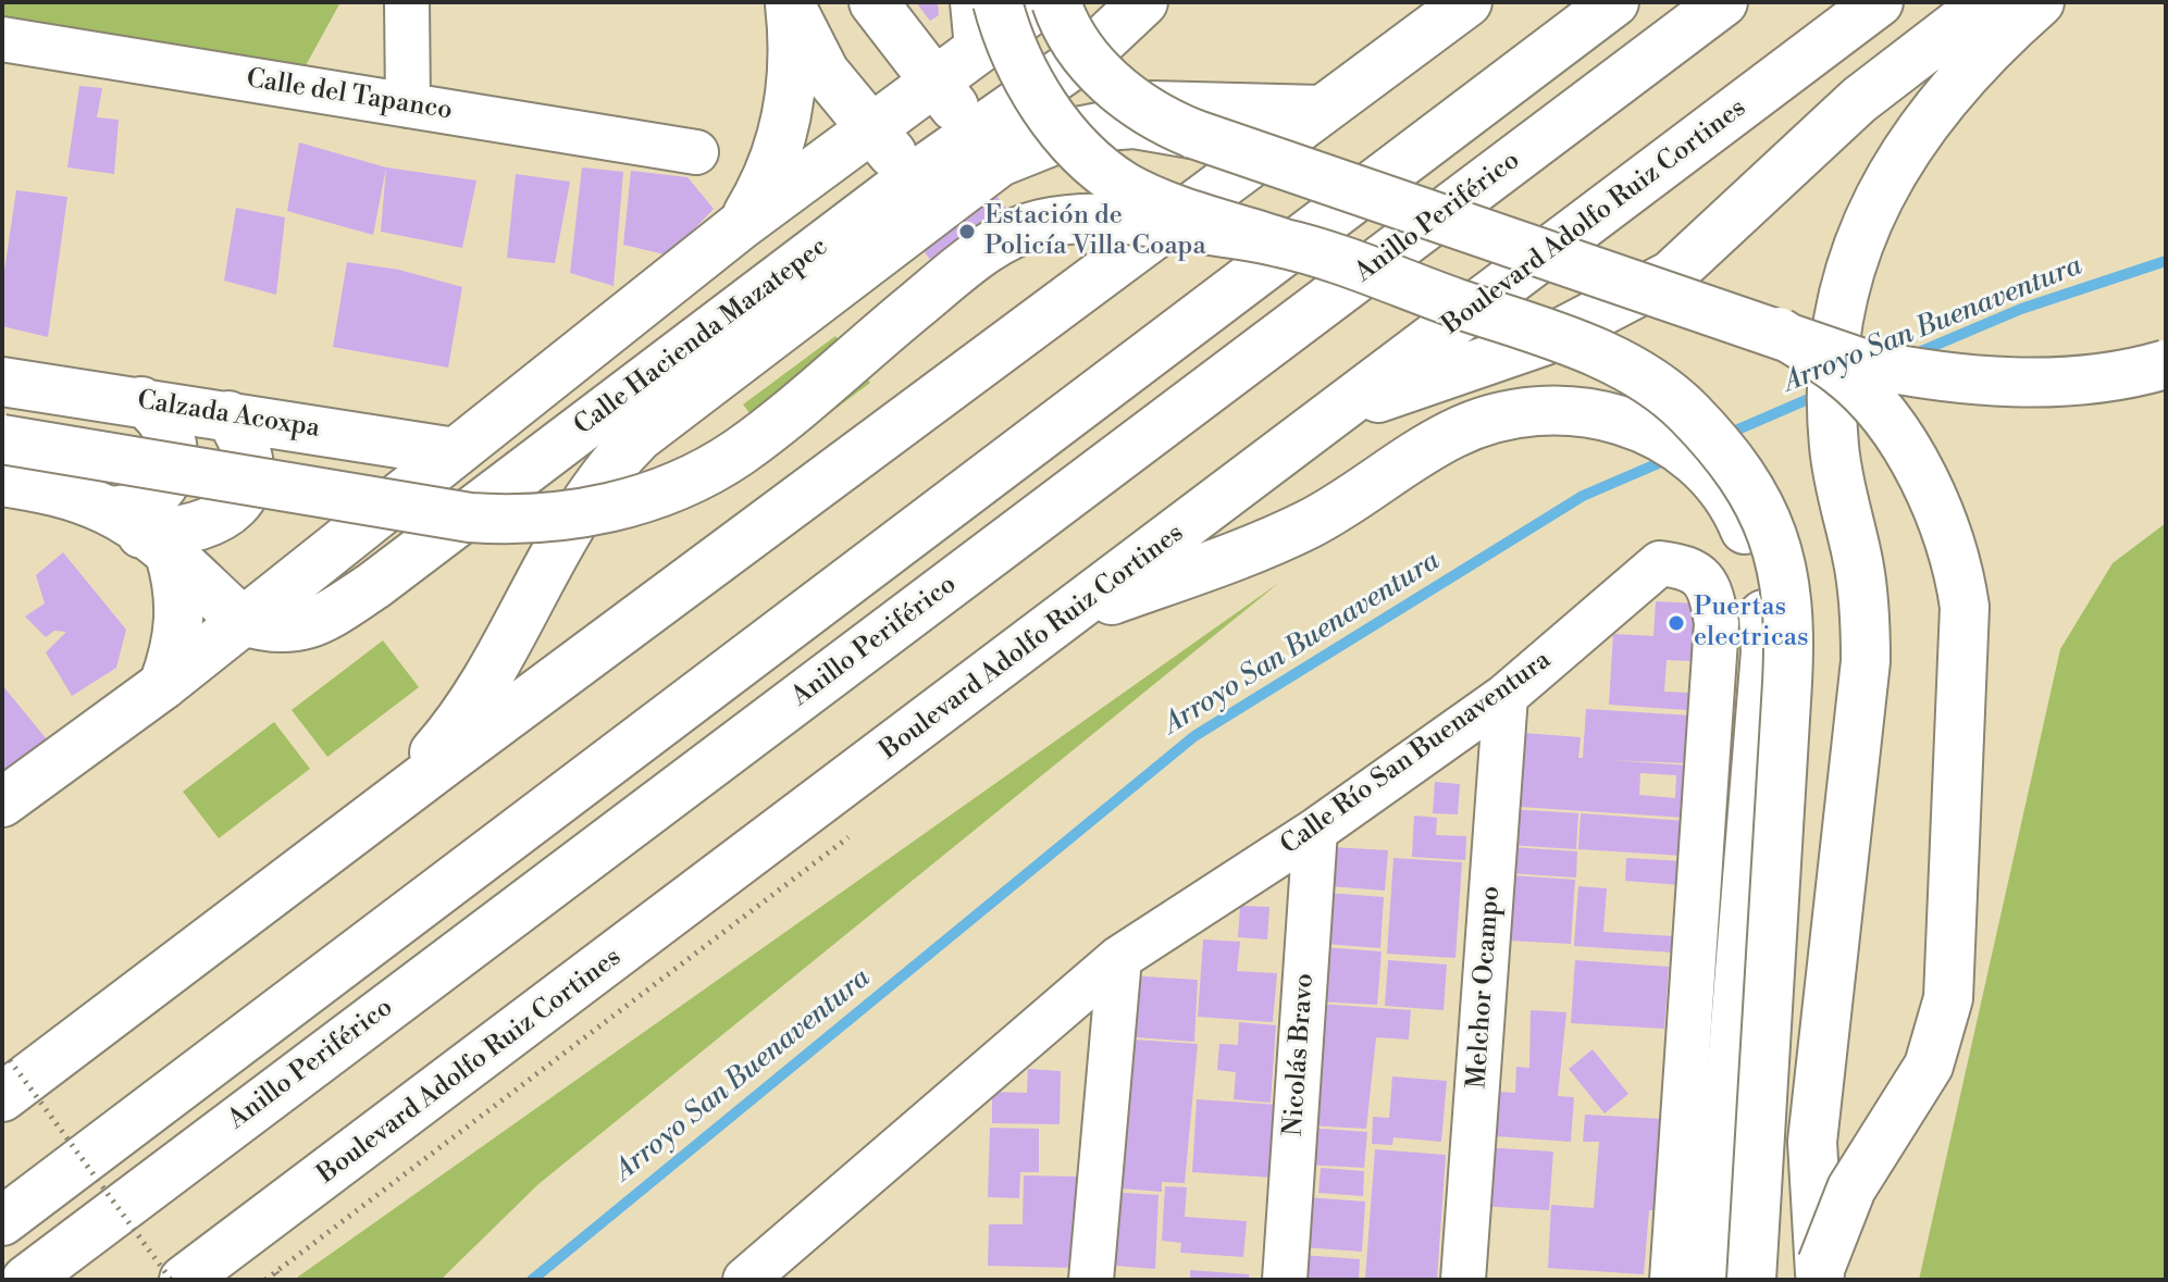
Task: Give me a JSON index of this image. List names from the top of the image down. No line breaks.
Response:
{"streets":{"main road":["Anillo Periférico","Boulevard Adolfo Ruiz Cortines","Calle Hacienda Mazatepec","Calzada Acoxpa"],"street":["Calle del Tapanco","Calle Río San Buenaventura","Melchor Ocampo","Nicolás Bravo"]},"crossings":[["Calle Río San Buenaventura","Melchor Ocampo"],["Calle Río San Buenaventura","Nicolás Bravo"]],"water":["Arroyo San Buenaventura"],"places":["Estación de Policía Villa Coapa","Puertas electricas"]}
